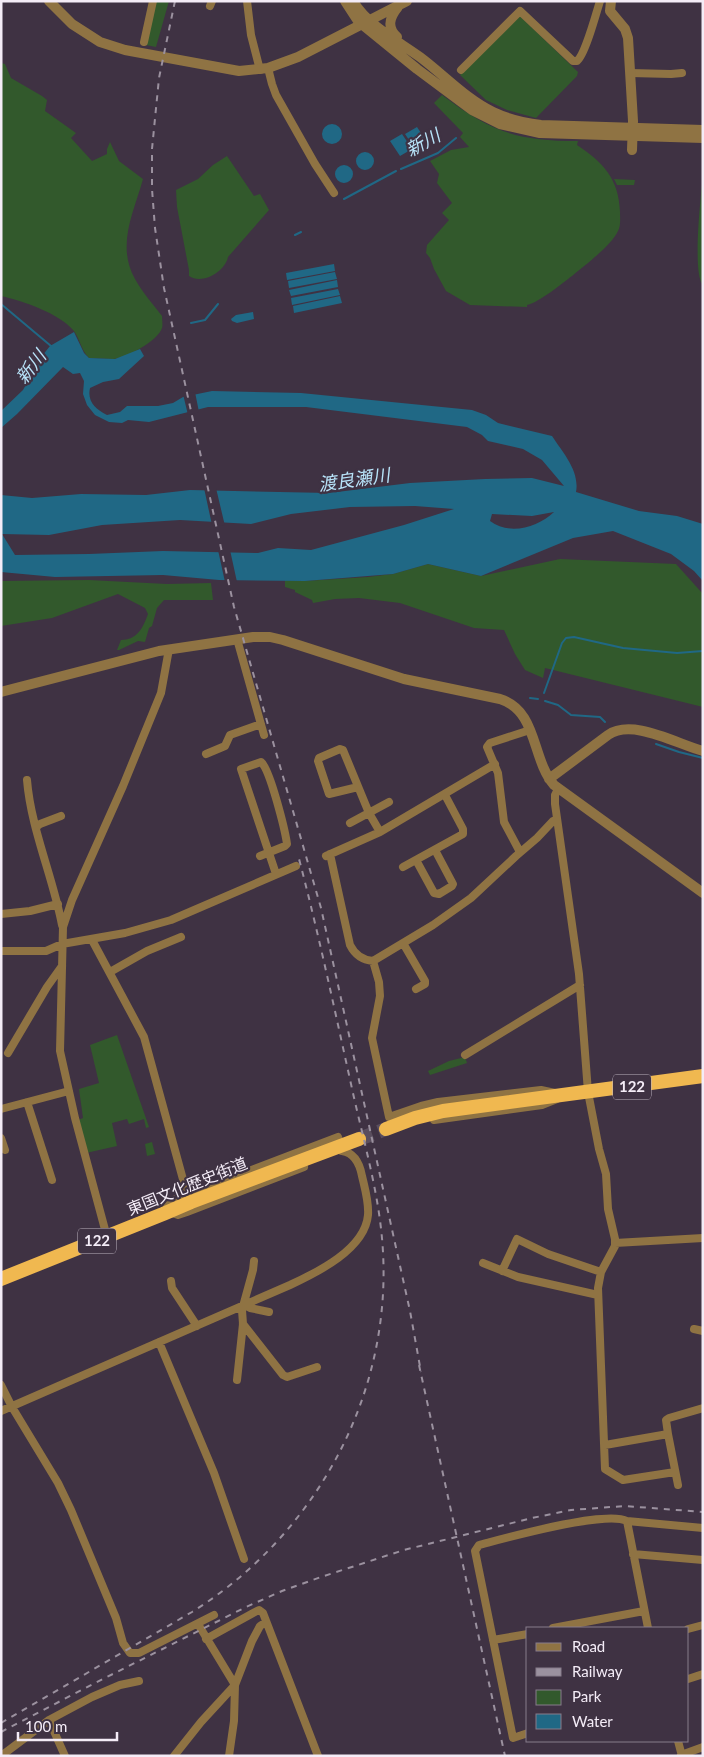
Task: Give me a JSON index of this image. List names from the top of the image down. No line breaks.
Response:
{"streets":{"highway":["122","東国文化歴史街道"]},"water":["新川","渡良瀬川"],"legend":["Road","Railway","Park","Water"],"scale_bar":"100 m"}
